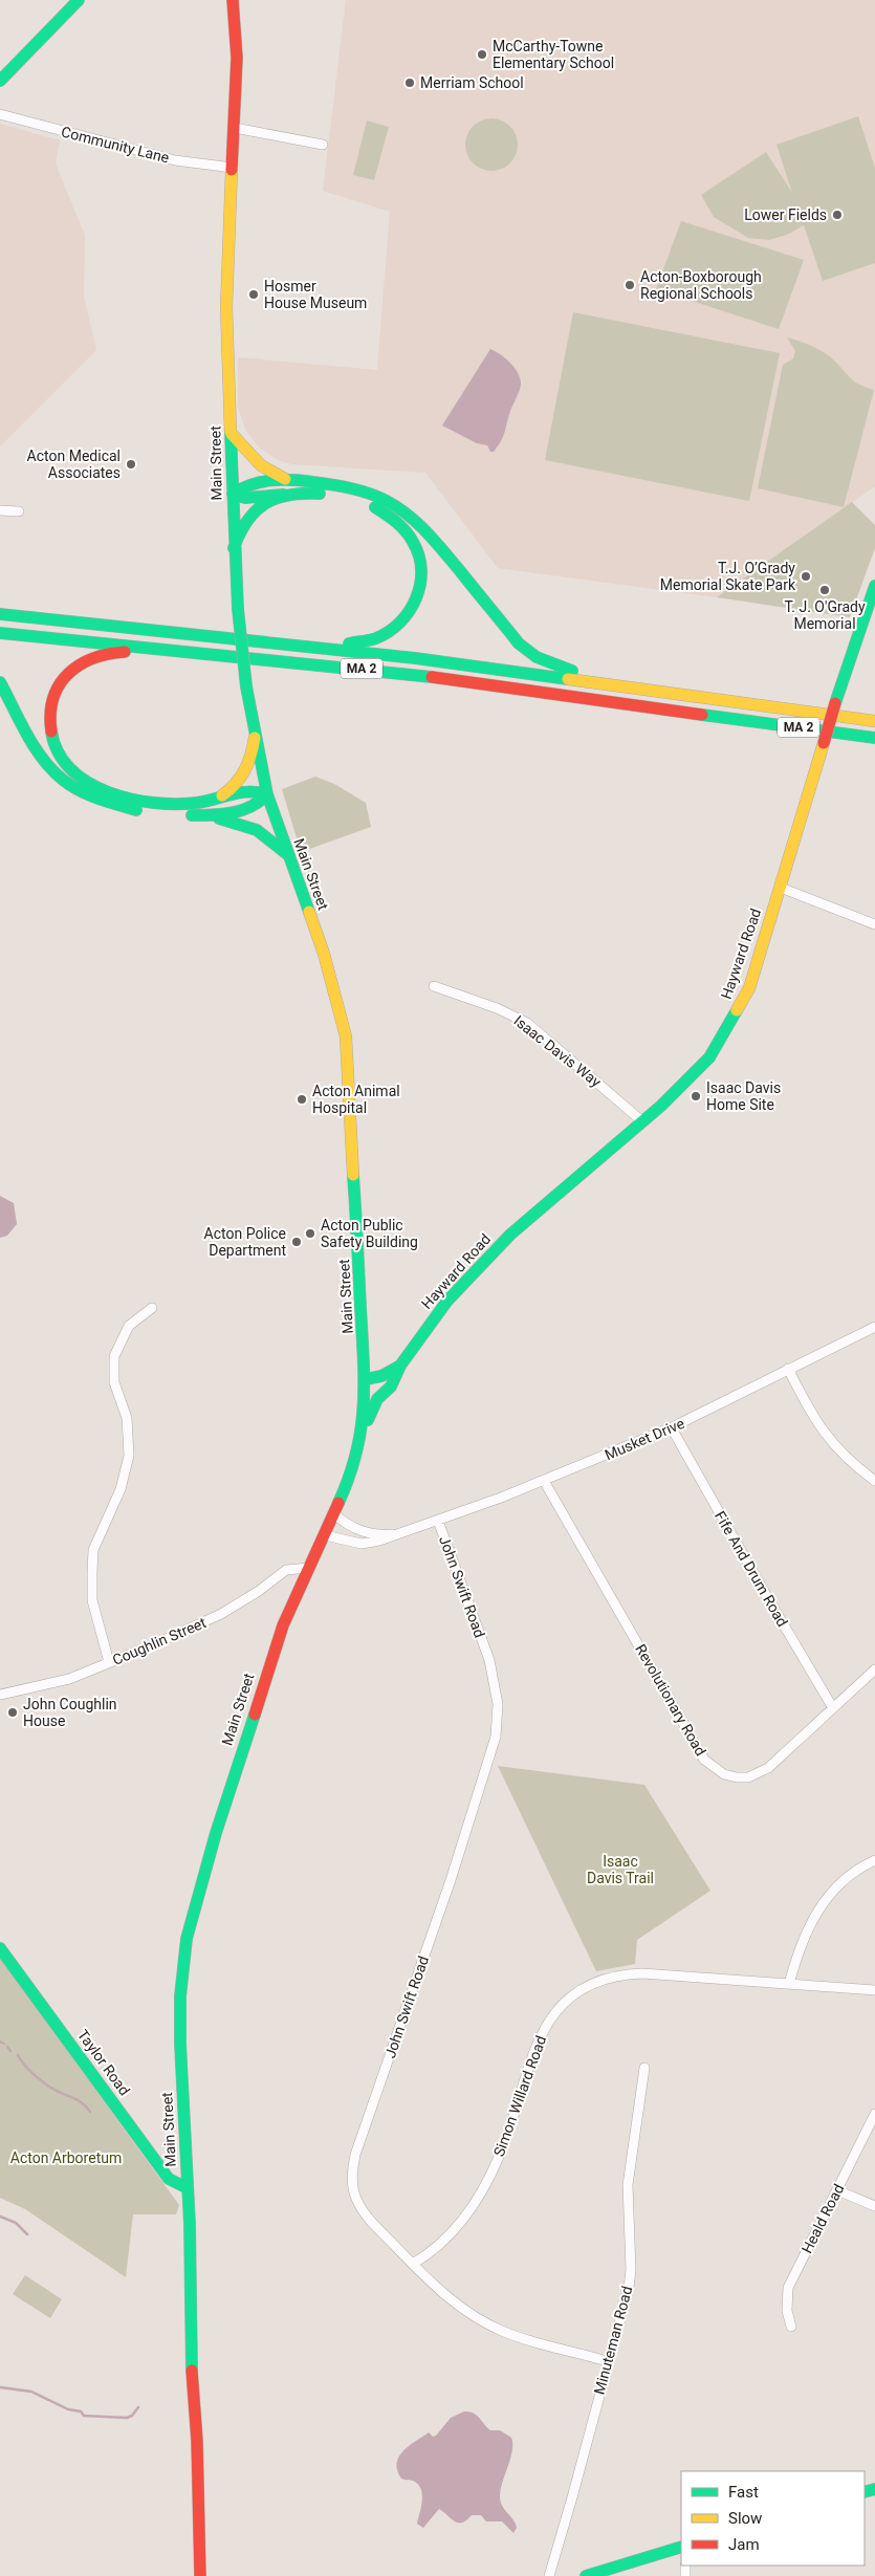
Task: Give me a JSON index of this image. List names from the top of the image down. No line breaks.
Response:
{"streets":{"main road":["Main Street","MA 2","Hayward Road","Taylor Road"],"street":["Community Lane","Isaac Davis Way","Musket Drive","Fife And Drum Road","John Swift Road","Coughlin Street","Revolutionary Road","Simon Willard Road","Heald Road","Minuteman Road"]},"crossings":[["Community Lane","Main Street"],["Main Street","Hayward Road"],["Main Street","Musket Drive"],["Main Street","Coughlin Street"],["Main Street","Taylor Road"],["Hayward Road","Isaac Davis Way"],["Musket Drive","Fife And Drum Road"],["Musket Drive","John Swift Road"],["Musket Drive","Revolutionary Road"],["Fife And Drum Road","Revolutionary Road"],["John Swift Road","Simon Willard Road"],["John Swift Road","Minuteman Road"]],"parks":["Isaac Davis Trail","Acton Arboretum"],"places":["McCarthy-Towne Elementary School","Merriam School","Lower Fields","Acton-Boxborough Regional Schools","Hosmer House Museum","Acton Medical Associates","T.J. O’Grady Memorial Skate Park","T. J. O'Grady Memorial","Isaac Davis Home Site","Acton Animal Hospital","Acton Public Safety Building","Acton Police Department","John Coughlin House"],"legend":["Fast","Slow","Jam"]}
